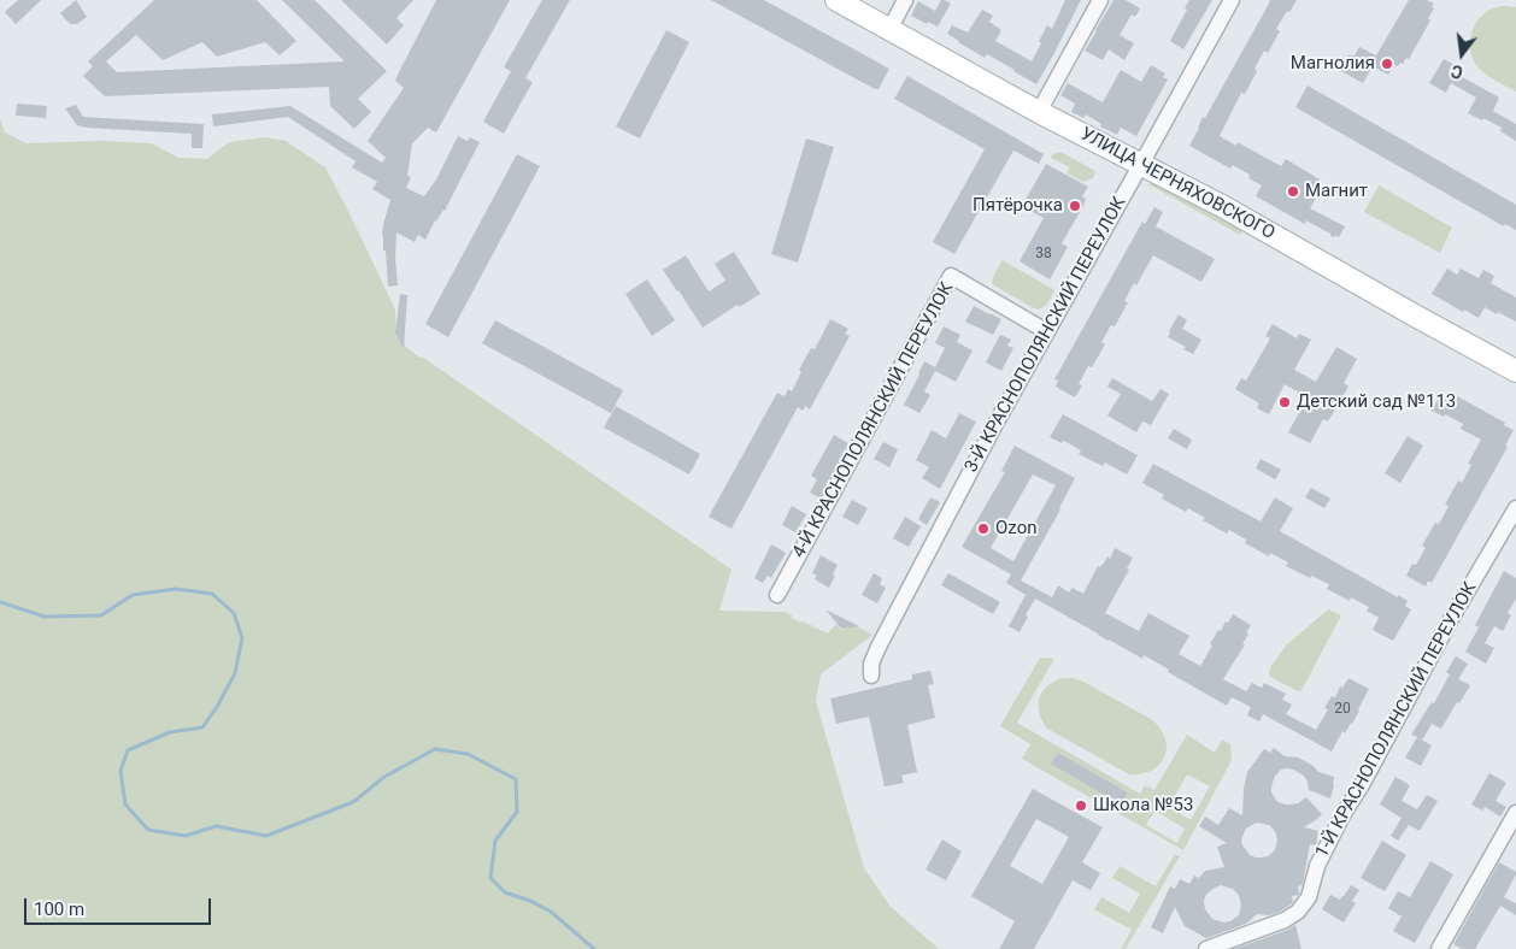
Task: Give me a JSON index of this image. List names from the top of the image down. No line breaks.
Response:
{"streets":{"main road":["УЛИЦА ЧЕРНЯХОВСКОГО"],"street":["3-Й КРАСНОПОЛЯНСКИЙ ПЕРЕУЛОК","4-Й КРАСНОПОЛЯНСКИЙ ПЕРЕУЛОК","1-Й КРАСНОПОЛЯНСКИЙ ПЕРЕУЛОК"]},"crossings":[["УЛИЦА ЧЕРНЯХОВСКОГО","3-Й КРАСНОПОЛЯНСКИЙ ПЕРЕУЛОК"],["3-Й КРАСНОПОЛЯНСКИЙ ПЕРЕУЛОК","4-Й КРАСНОПОЛЯНСКИЙ ПЕРЕУЛОК"]],"places":["Магнолия","Магнит","Пятёрочка","Детский сад №113","Ozon","Школа №53"],"house_numbers":["38","20"],"scale_bar":"100 m","north":"bottom"}
